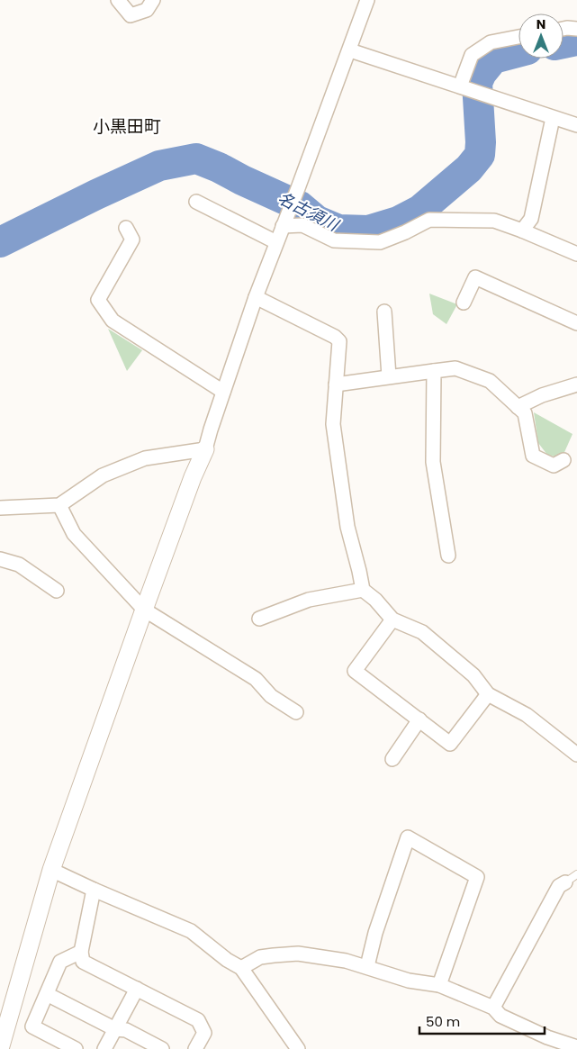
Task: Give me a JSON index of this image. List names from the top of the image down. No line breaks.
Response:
{"districts":["小黒田町"],"water":["名古須川"],"scale_bar":"50 m","north":"top"}
